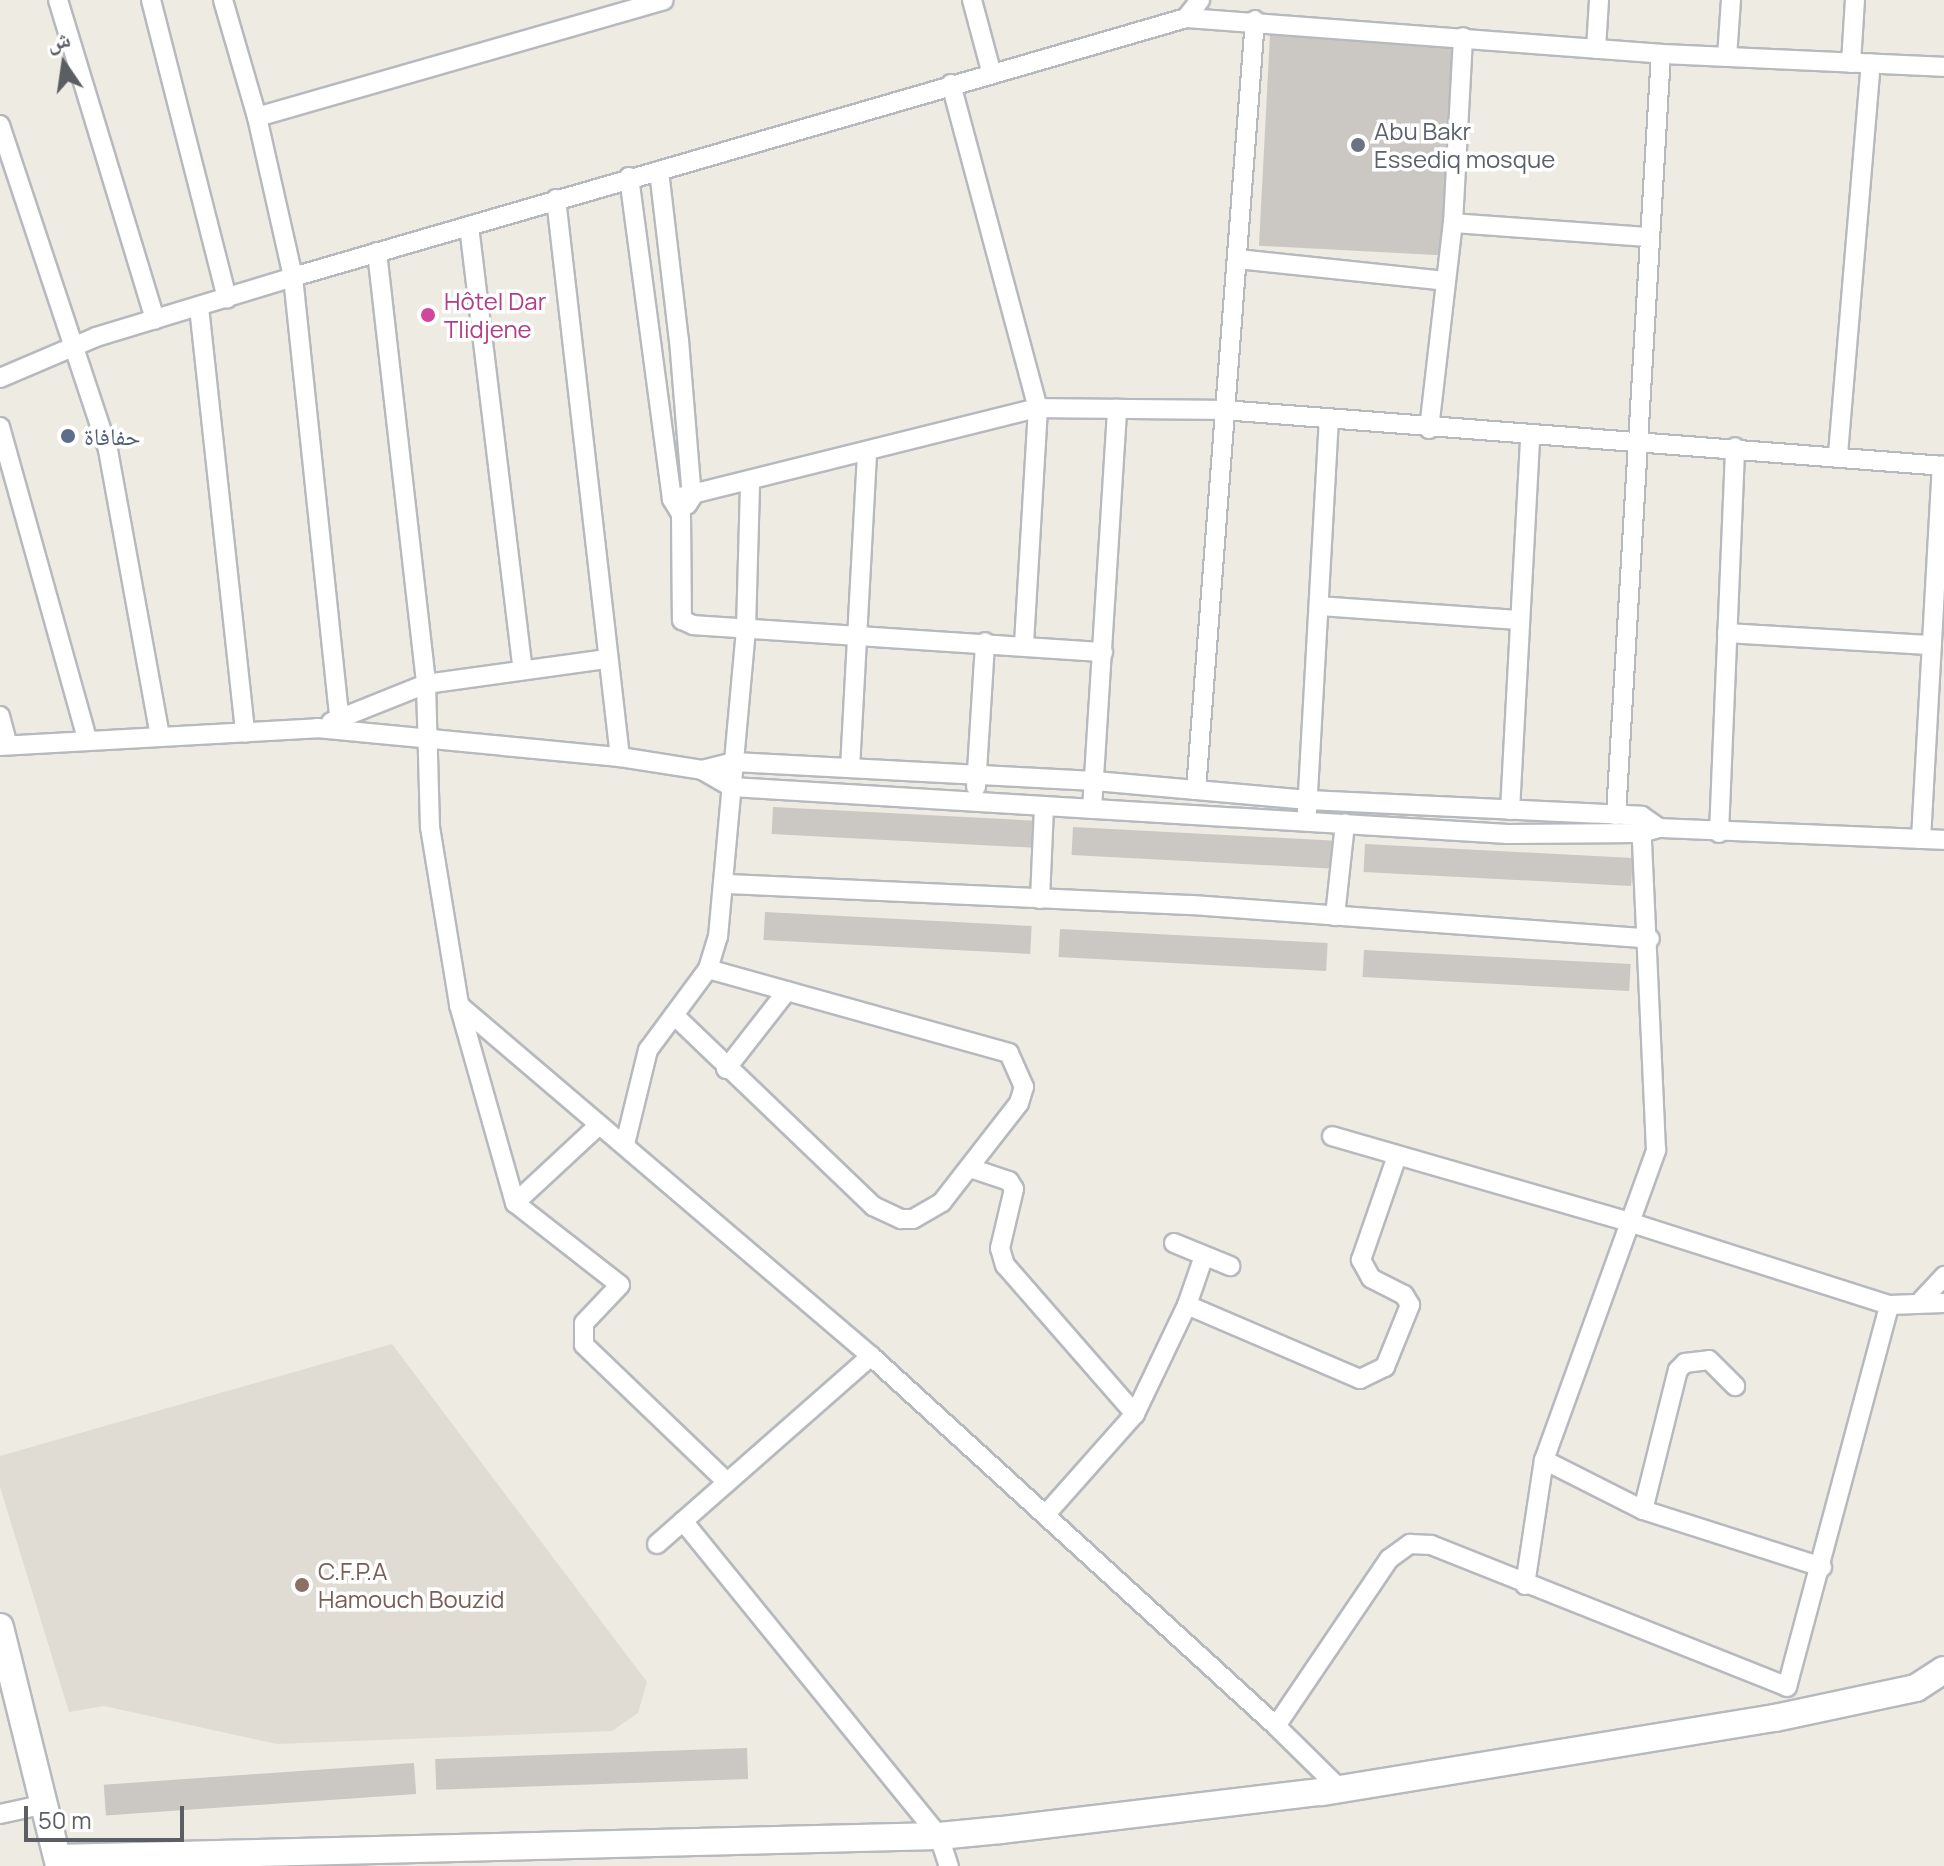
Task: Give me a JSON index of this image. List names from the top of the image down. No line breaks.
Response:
{"places":["Abu Bakr Essediq mosque","Hôtel Dar Tlidjene","حفافاة","C.F.P.A Hamouch Bouzid"],"scale_bar":"50 m","north":"top"}
